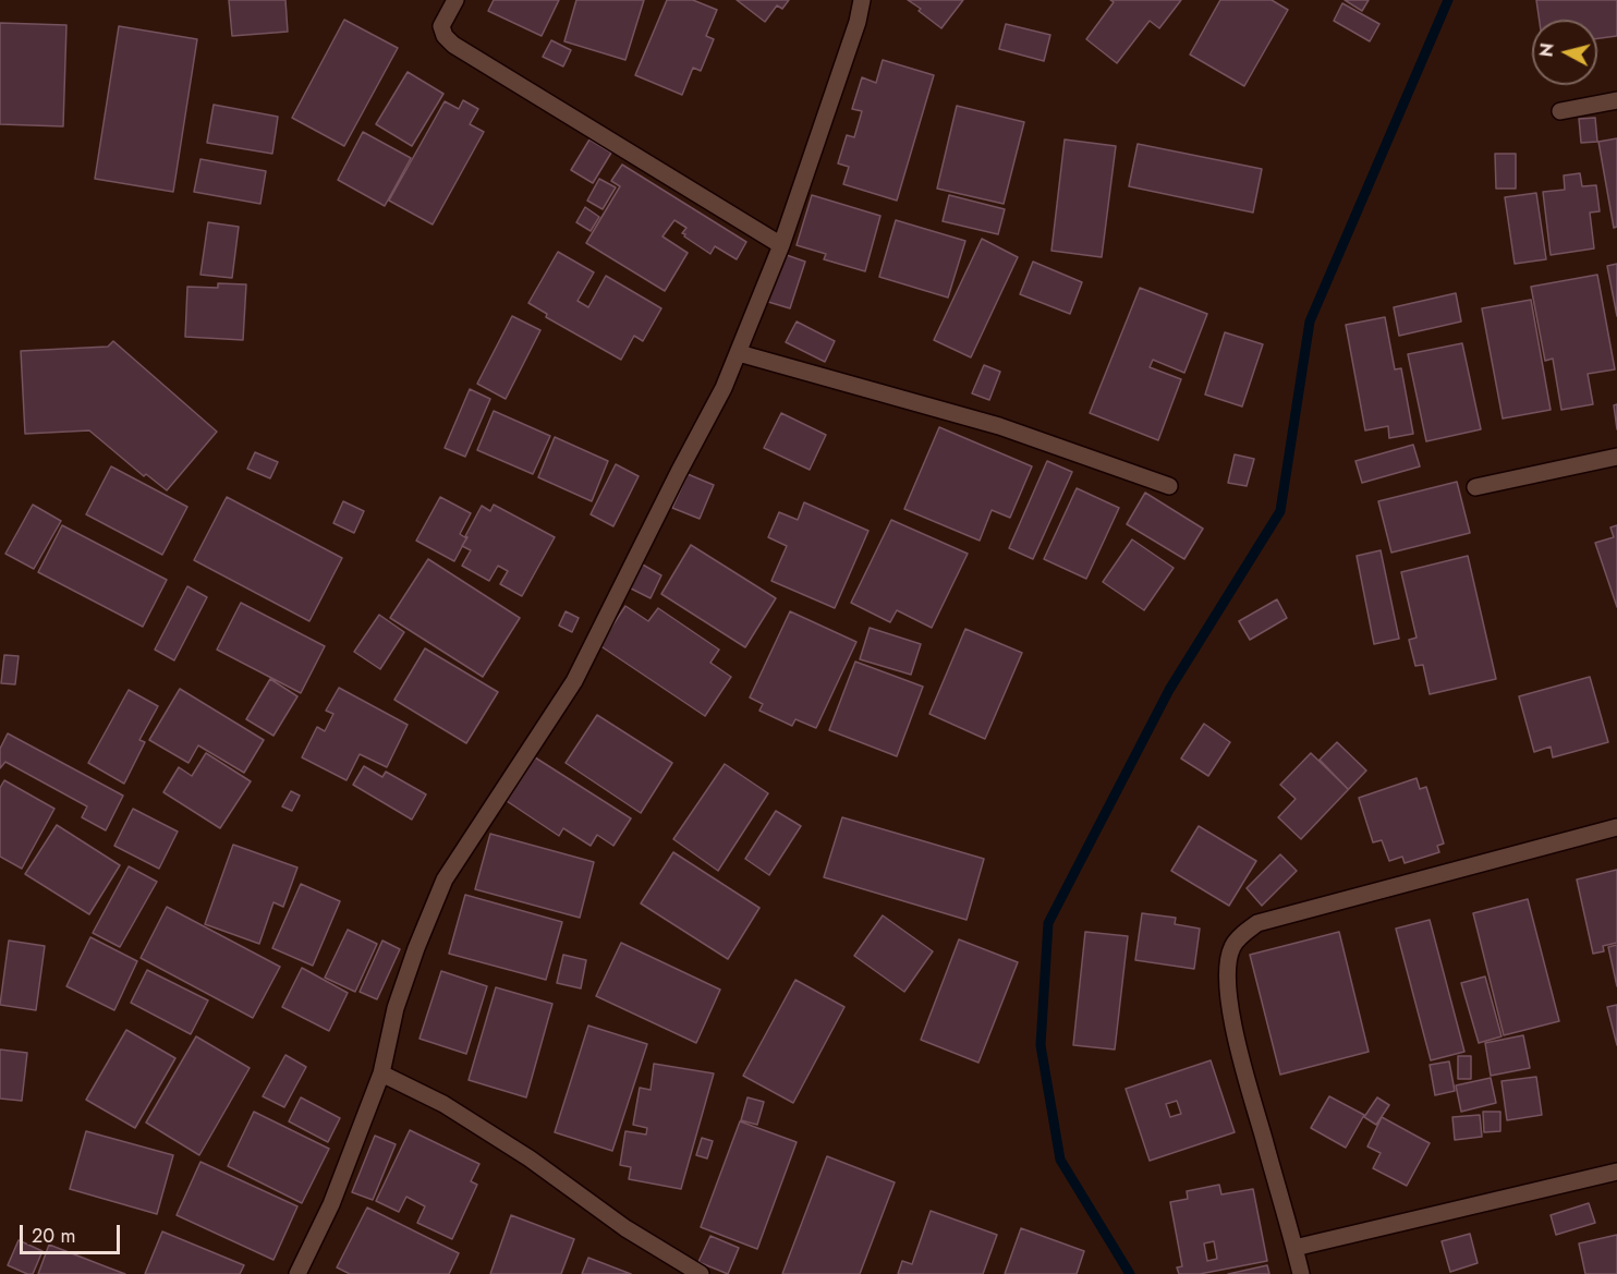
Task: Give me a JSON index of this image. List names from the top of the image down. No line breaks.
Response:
{"scale_bar":"20 m","north":"left"}
